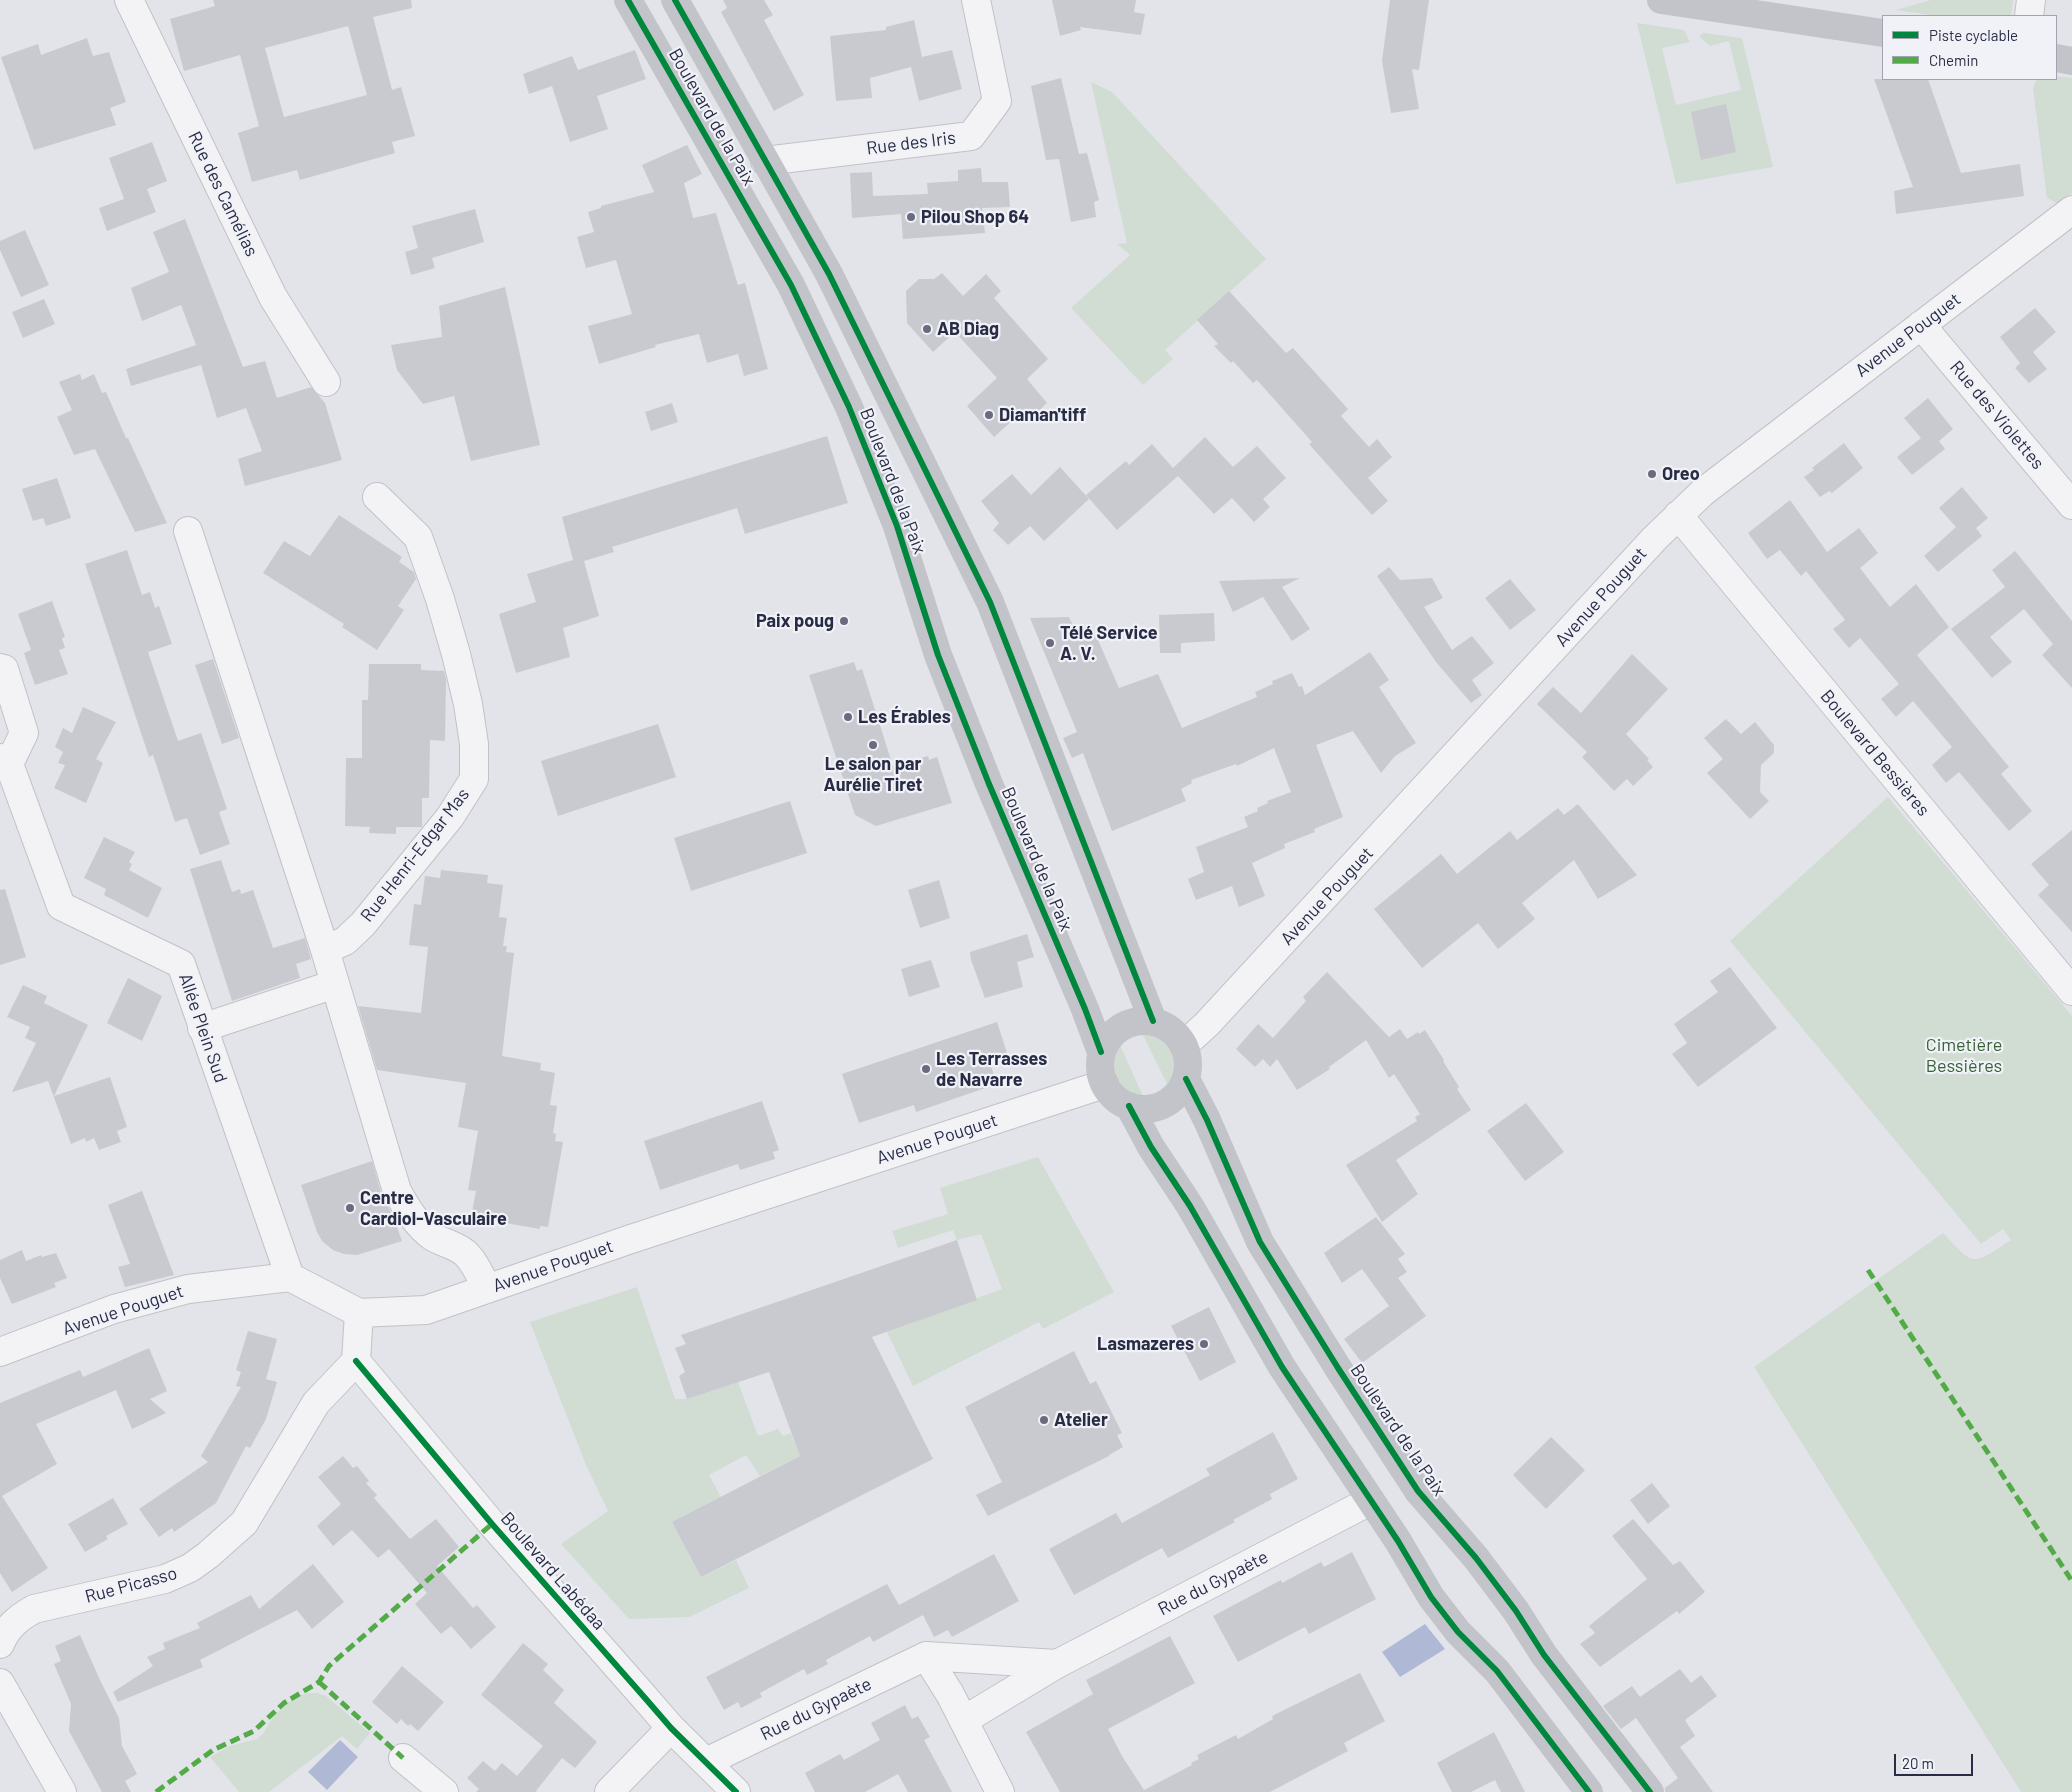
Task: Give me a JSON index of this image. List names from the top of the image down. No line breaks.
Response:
{"streets":{"main road":["Boulevard de la Paix"],"street":["Rue des Iris","Rue des Camélias","Avenue Pouguet","Rue des Violettes","Boulevard Bessières","Rue Henri-Edgar Mas","Allée Plein Sud","Boulevard Labédaa","Rue du Gypaète","Rue Picasso"]},"crossings":[["Boulevard de la Paix","Rue des Iris"],["Boulevard de la Paix","Avenue Pouguet"],["Avenue Pouguet","Rue des Violettes"],["Avenue Pouguet","Boulevard Bessières"],["Avenue Pouguet","Allée Plein Sud"],["Boulevard Labédaa","Rue du Gypaète"],["Boulevard Labédaa","Rue Picasso"]],"parks":["Cimetière Bessières"],"places":["Pilou Shop 64","AB Diag","Diaman'tiff","Oreo","Paix poug","Télé Service A. V.","Les Érables","Le salon par Aurélie Tiret","Les Terrasses de Navarre","Centre Cardiol-Vasculaire","Lasmazeres","Atelier"],"legend":["Piste cyclable","Chemin"],"scale_bar":"20 m"}
